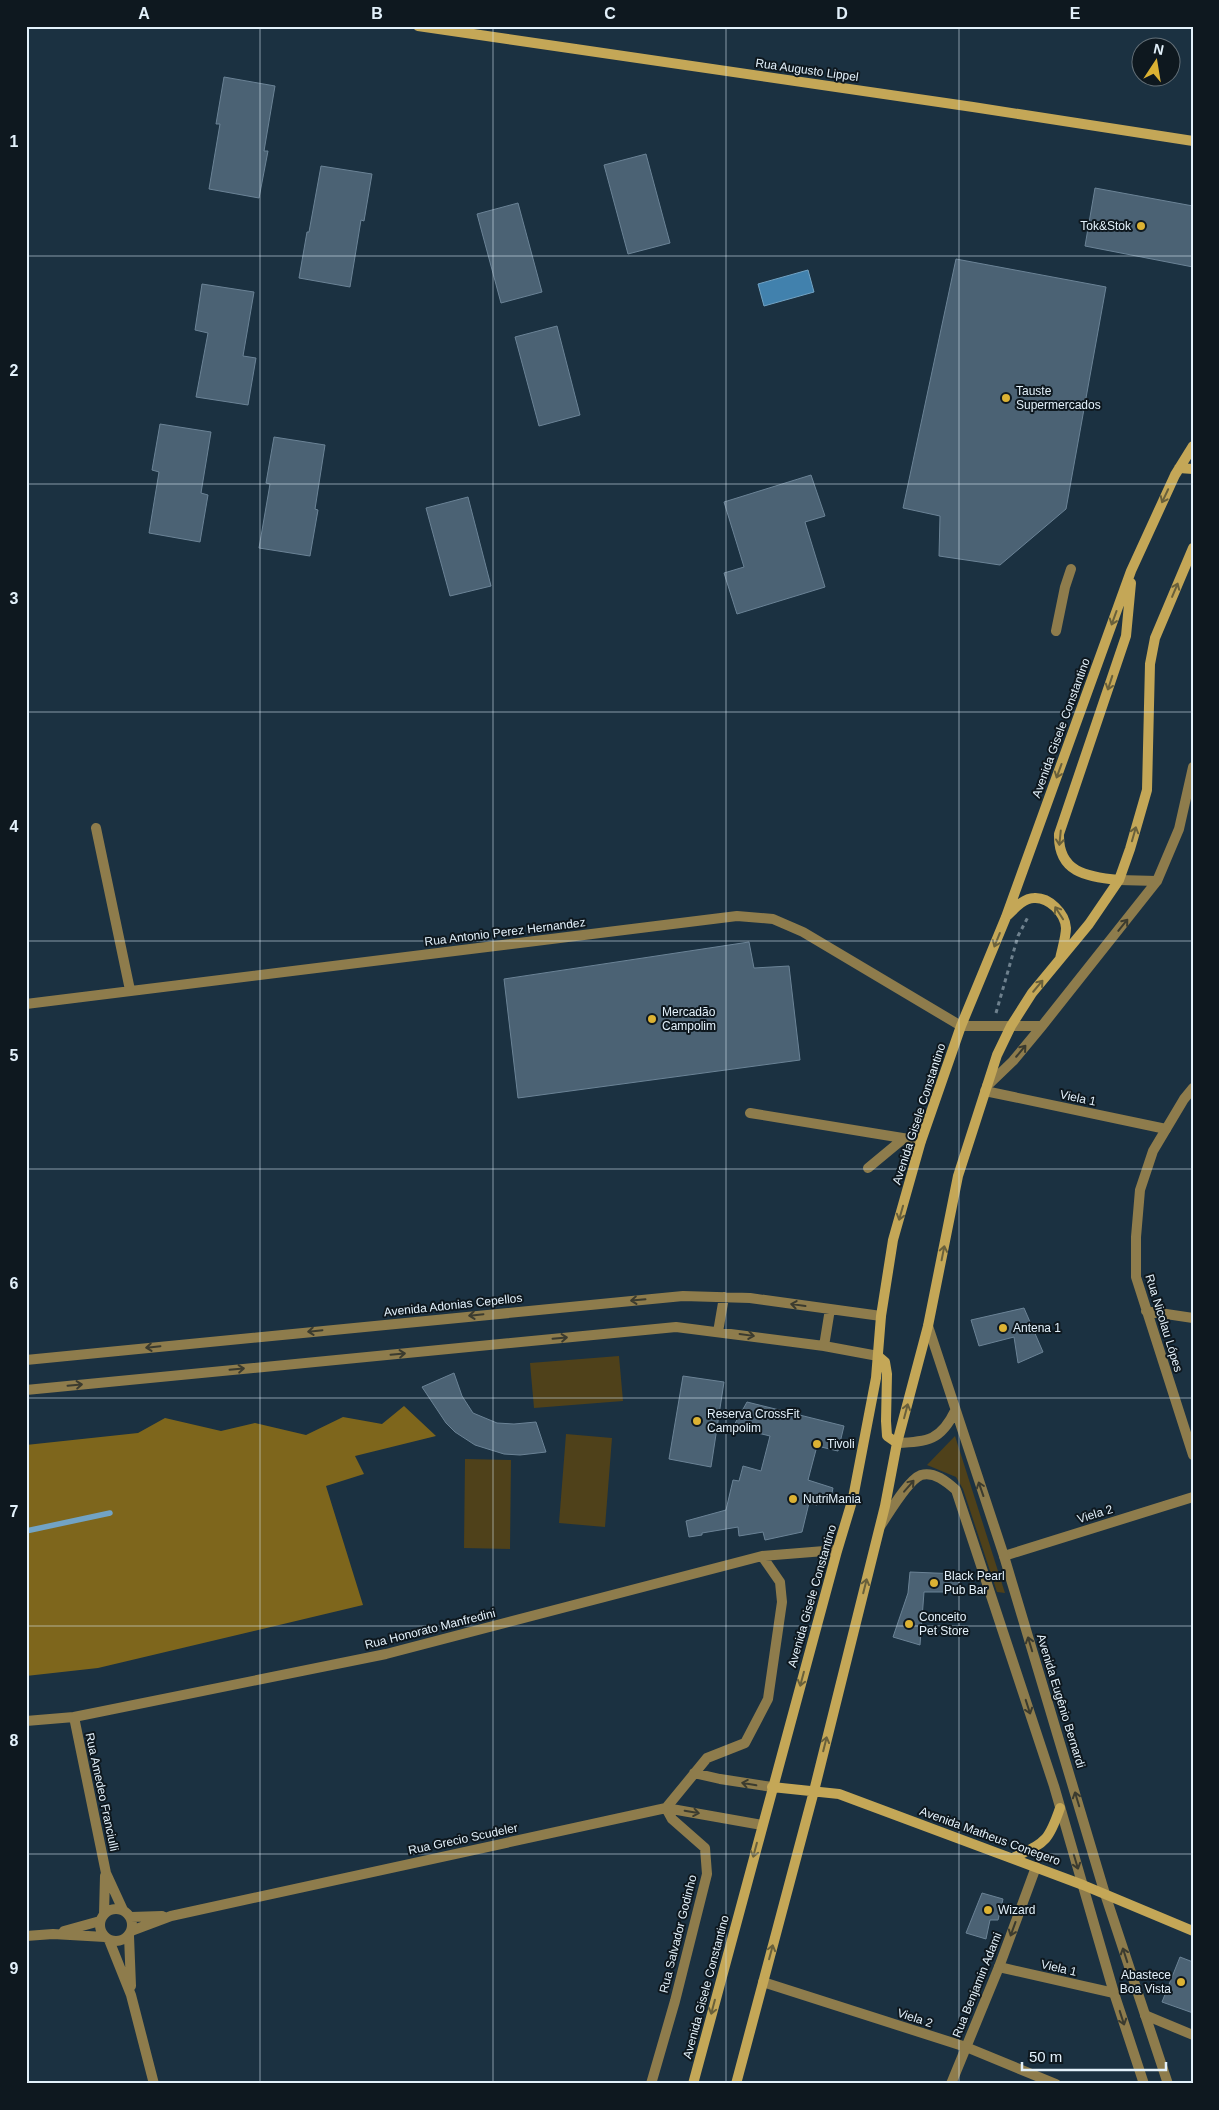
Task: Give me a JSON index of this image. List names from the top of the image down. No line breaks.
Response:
{"streets":{"main road":["Rua Augusto Lippel","Avenida Gisele Constantino","Avenida Matheus Conegero"],"street":["Rua Antonio Perez Hernandez","Viela 1","Avenida Adonias Cepellos","Rua Nicolau Lópes","Viela 2","Rua Honorato Manfredini","Avenida Eugênio Bernardi","Rua Amedeo Franciulli","Rua Grecio Scudeler","Rua Salvador Godinho","Rua Benjamin Adami"]},"crossings":[["Avenida Gisele Constantino","Rua Antonio Perez Hernandez"],["Avenida Gisele Constantino","Avenida Adonias Cepellos"],["Avenida Gisele Constantino","Rua Honorato Manfredini"],["Avenida Gisele Constantino","Avenida Matheus Conegero"],["Avenida Gisele Constantino","Rua Grecio Scudeler"],["Viela 1","Rua Nicolau Lópes"],["Viela 1","Rua Benjamin Adami"],["Viela 2","Avenida Eugênio Bernardi"],["Viela 2","Rua Benjamin Adami"],["Rua Honorato Manfredini","Rua Amedeo Franciulli"],["Avenida Eugênio Bernardi","Avenida Matheus Conegero"],["Rua Amedeo Franciulli","Rua Grecio Scudeler"],["Avenida Matheus Conegero","Rua Benjamin Adami"],["Rua Grecio Scudeler","Rua Salvador Godinho"]],"one_way":["Rua Benjamin Adami"],"places":["Tok&Stok","Tauste Supermercados","Mercadão Campolim","Antena 1","Reserva CrossFit Campolim","Tivoli","NutriMania","Black Pearl Pub Bar","Conceito Pet Store","Wizard","Abastece Boa Vista"],"scale_bar":"50 m","north":"top","grid":{"columns":["A","B","C","D","E"],"rows":["1","2","3","4","5","6","7","8","9"]}}
